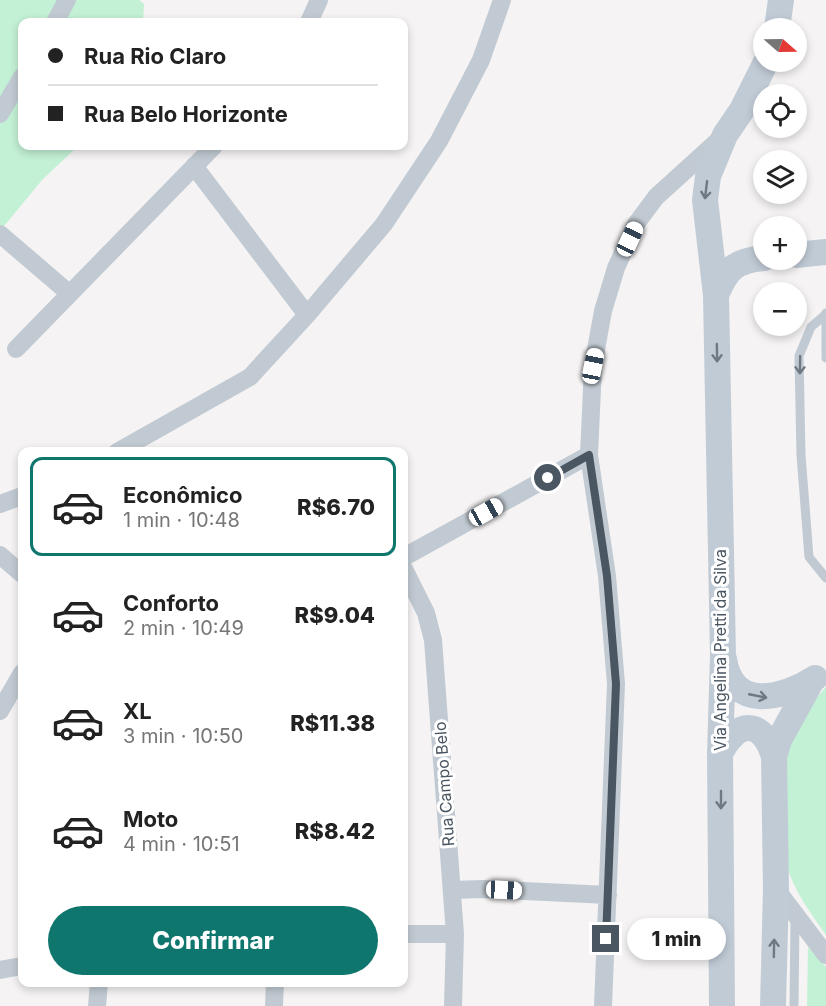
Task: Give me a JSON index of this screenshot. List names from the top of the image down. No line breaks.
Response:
{"streets":{"main road":["Via Angelina Pretti da Silva"],"street":["Rua Campo Belo"]},"north":"right","page":{"map_buttons":["+","−"],"banner":["Rua Rio Claro","Rua Belo Horizonte"],"list":[{"name":"Econômico","note":"1 min · 10:48","value":"R$6.70"},{"name":"Conforto","note":"2 min · 10:49","value":"R$9.04"},{"name":"XL","note":"3 min · 10:50","value":"R$11.38"},{"name":"Moto","note":"4 min · 10:51","value":"R$8.42"}],"buttons":"Confirmar","bubble":"1 min"}}
